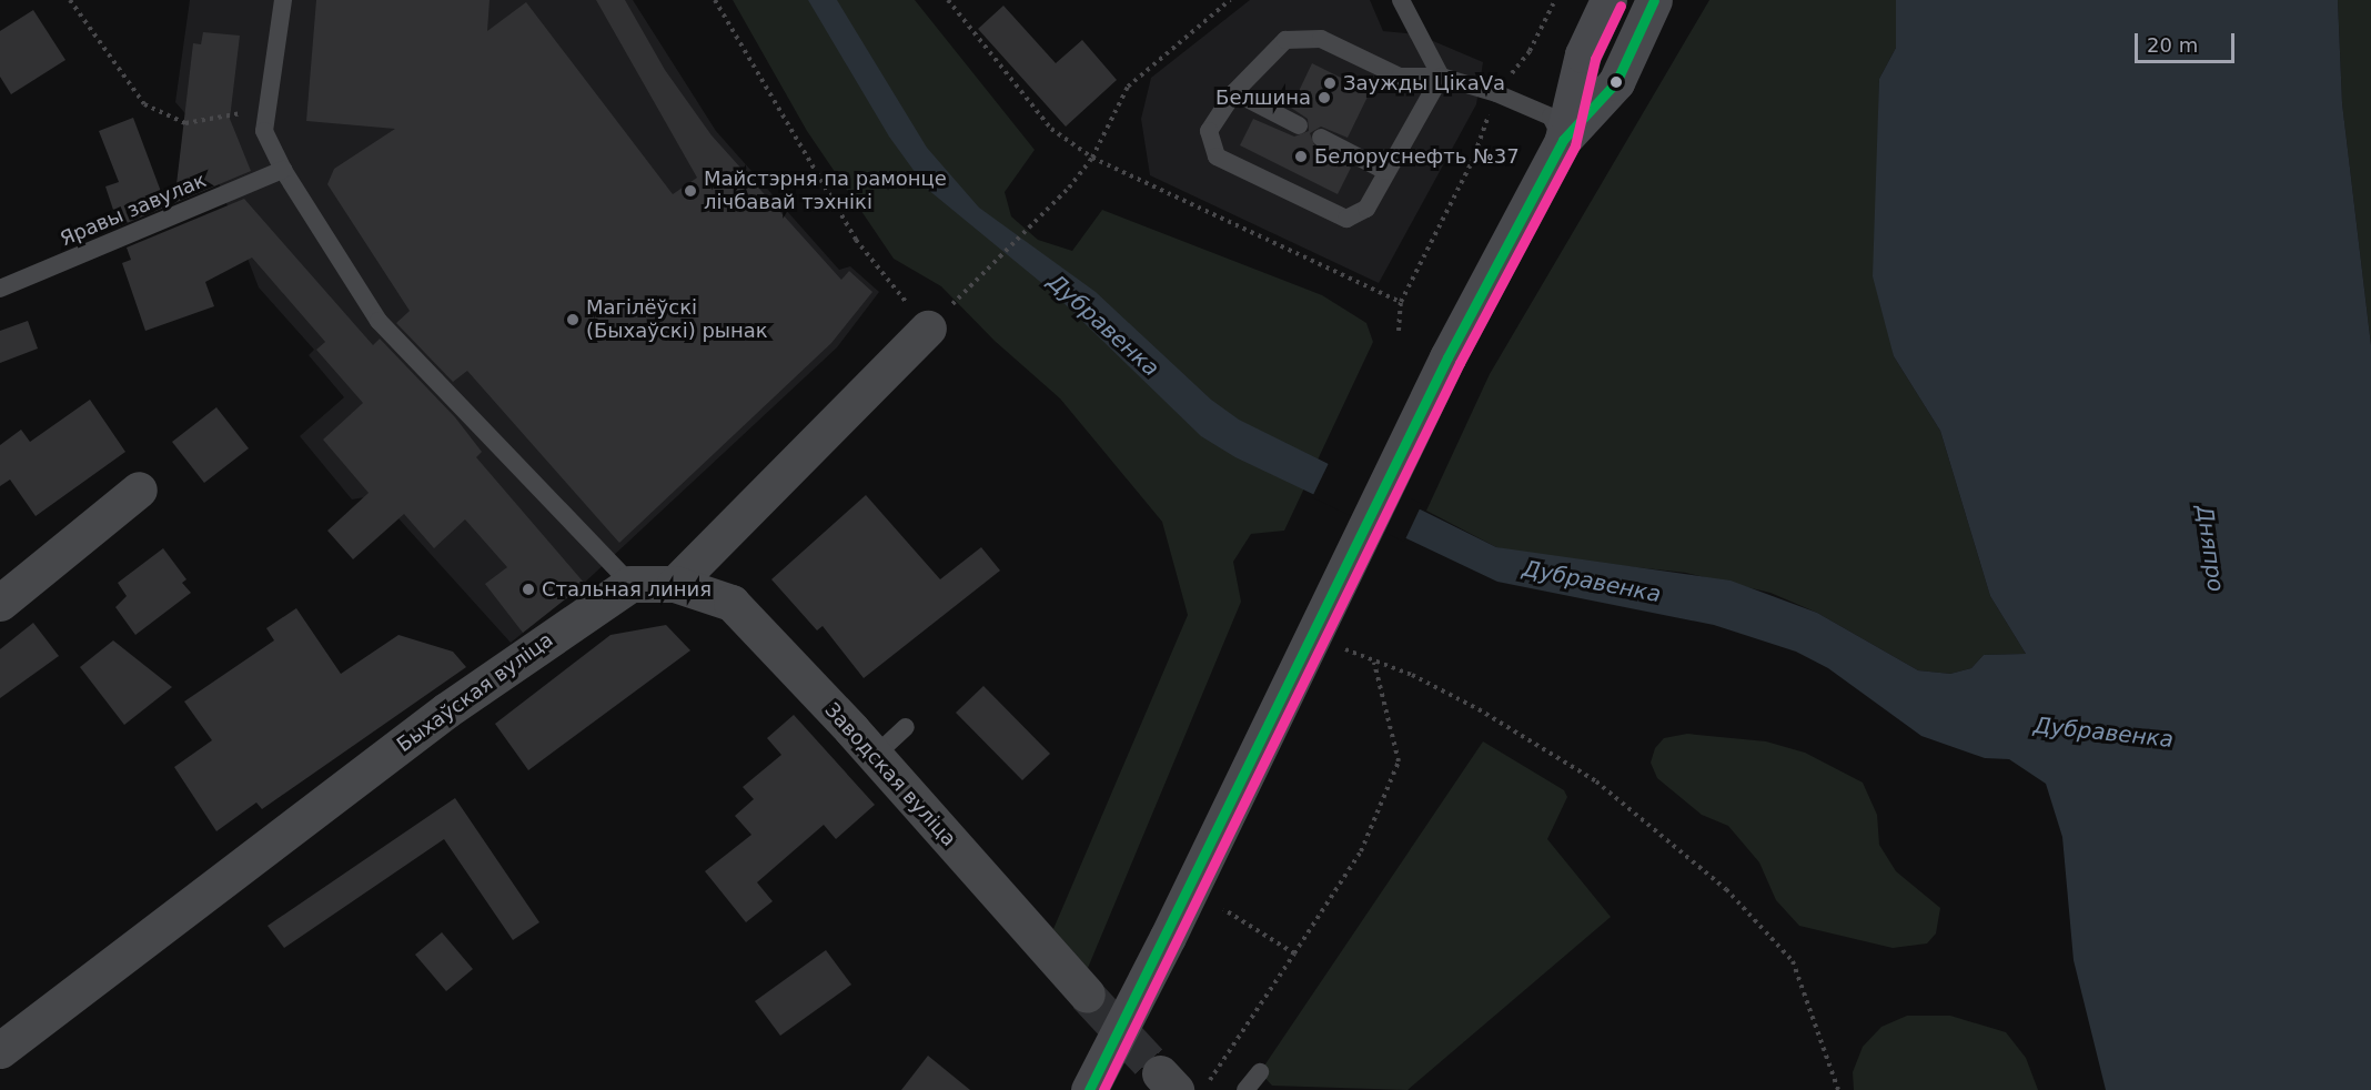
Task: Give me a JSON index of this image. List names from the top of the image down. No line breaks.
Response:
{"streets":{"street":["Быхаўская вуліца","Заводская вуліца"],"lane":["Яравы завулак"]},"water":["Дубравенка","Дняпро"],"places":["Заужды ЦікаVа","Белшина","Белоруснефть №37","Майстэрня па рамонце лічбавай тэхнікі","Магілёўскі (Быхаўскі) рынак","Стальная линия"],"scale_bar":"20 m"}
